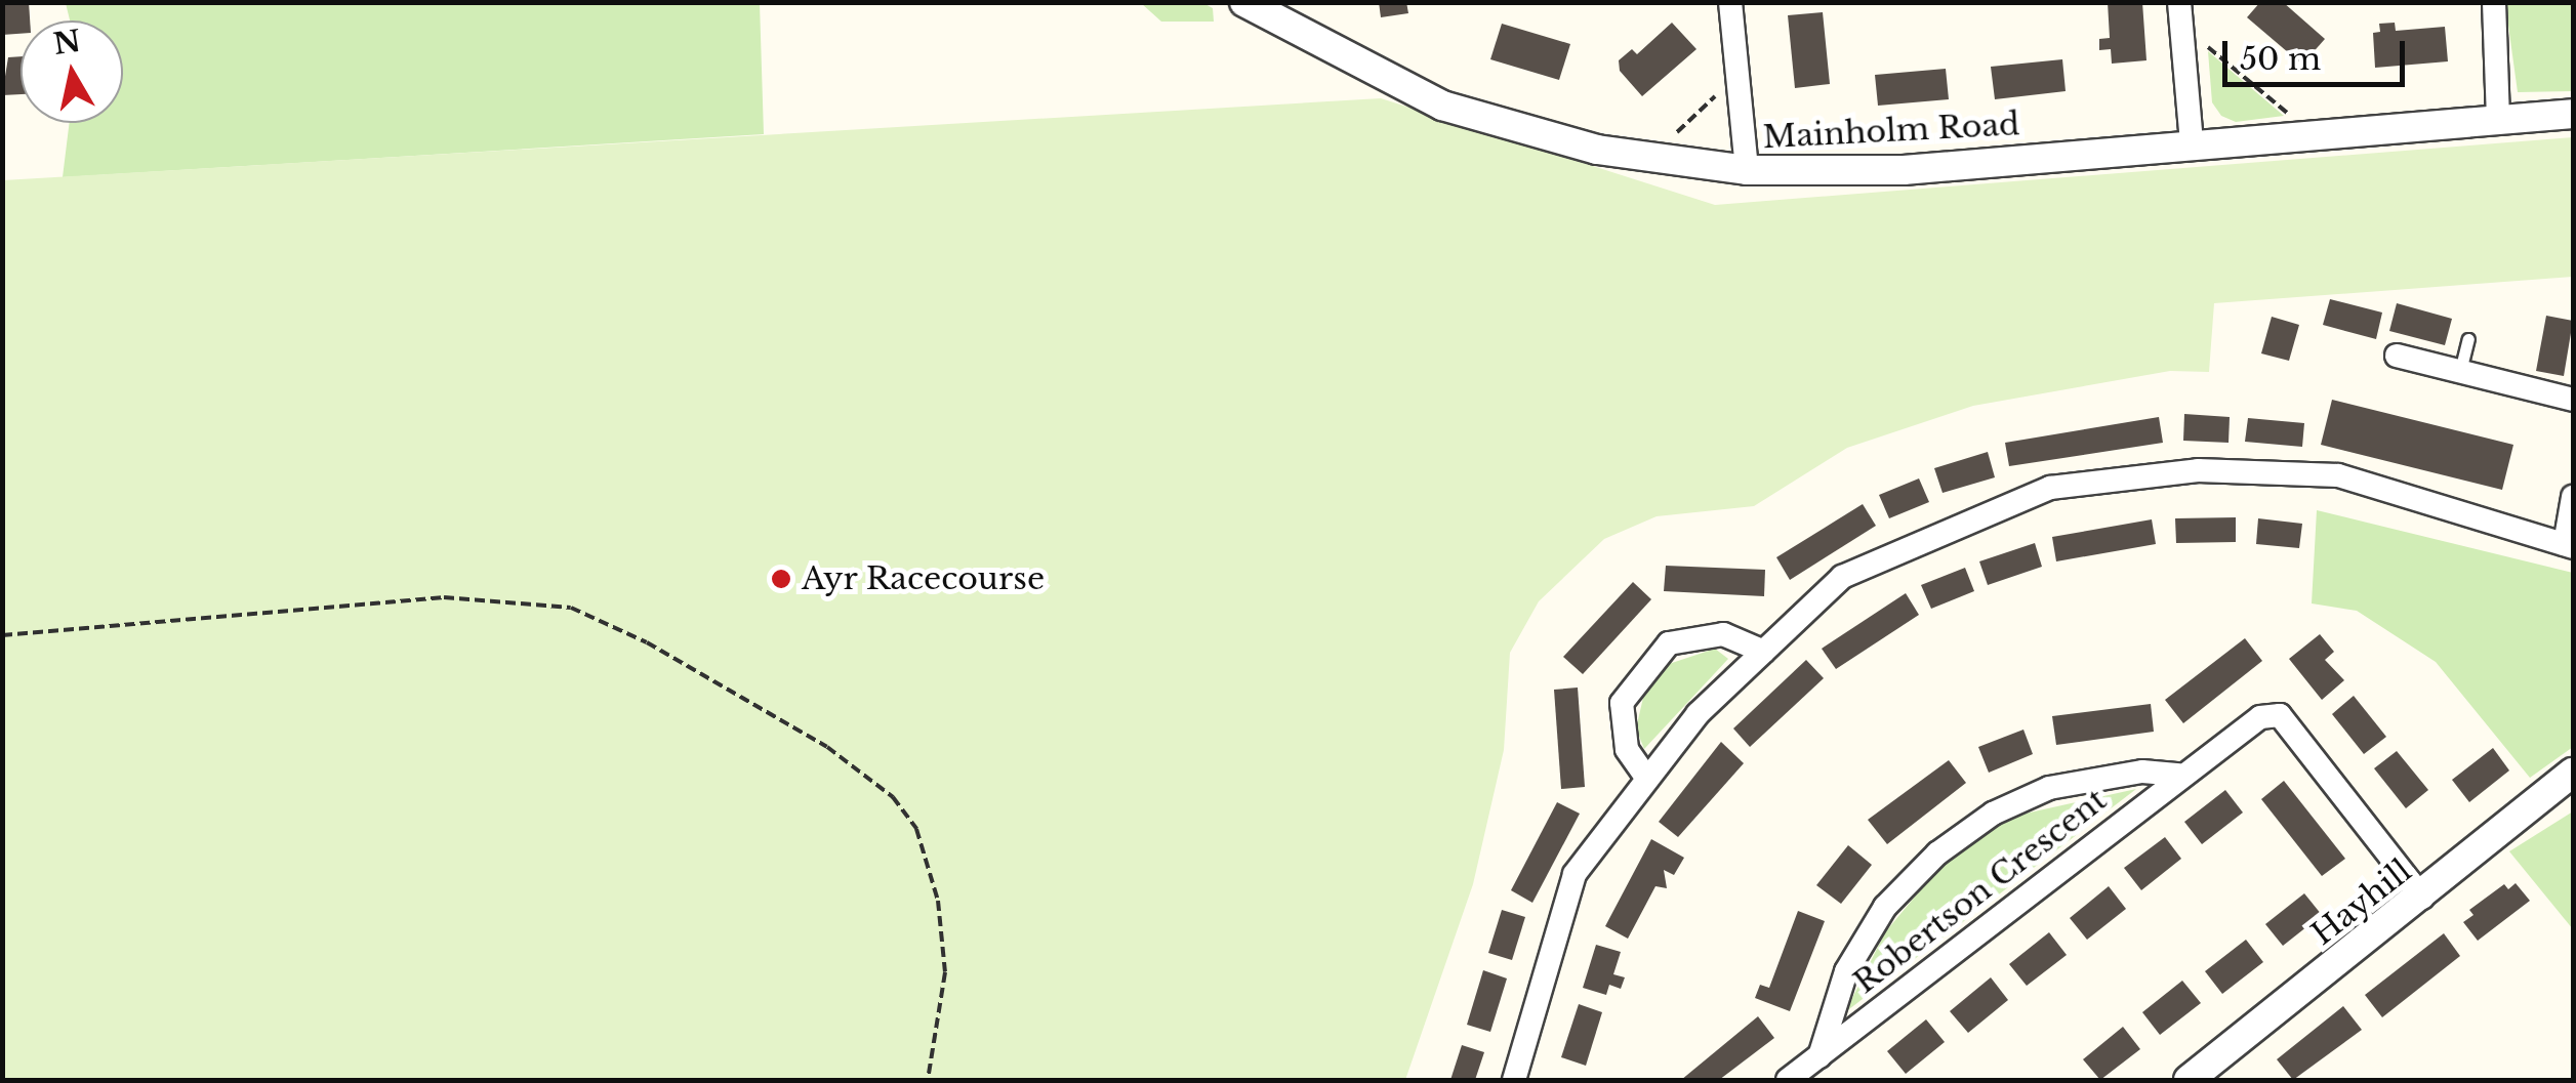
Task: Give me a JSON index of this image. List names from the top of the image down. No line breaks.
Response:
{"streets":{"street":["Mainholm Road","Robertson Crescent","Hayhill"]},"crossings":[["Robertson Crescent","Hayhill"]],"places":["Ayr Racecourse"],"scale_bar":"50 m","north":"top"}
